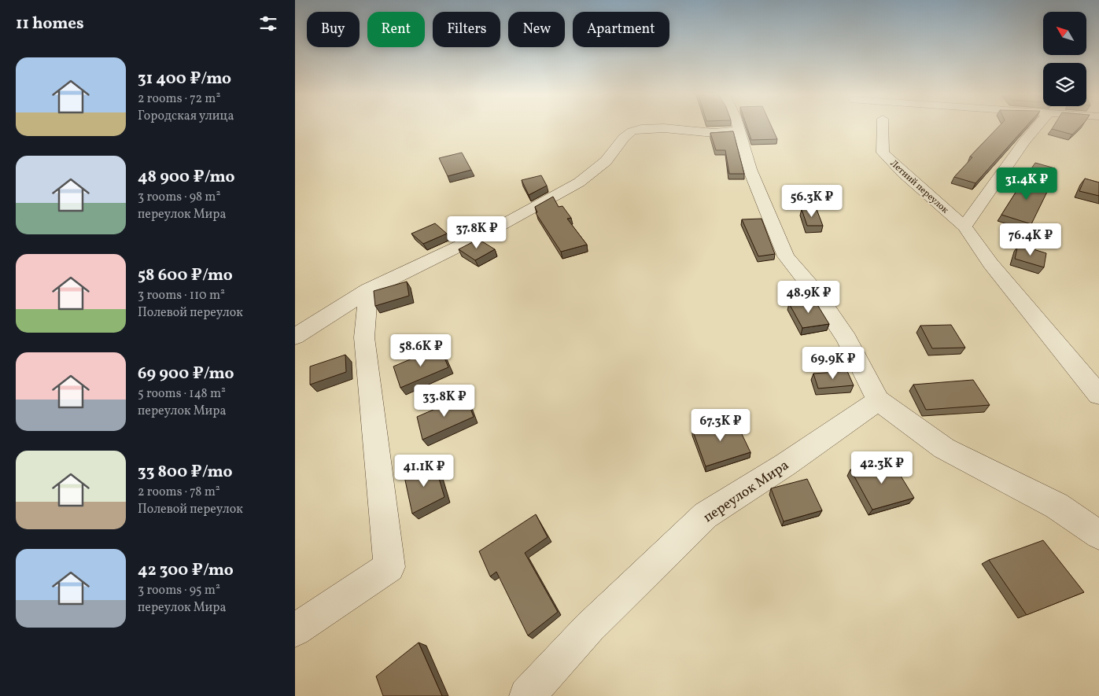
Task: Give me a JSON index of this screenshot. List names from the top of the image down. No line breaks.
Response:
{"streets":{"street":["Летний переулок","переулок Мира"]},"north":"top left","page":{"heading":"11 homes","chip":["Buy","Rent","Filters","New","Apartment"],"list":[{"name":"31 400 ₽/mo","note":"2 rooms · 72 m² · Городская улица"},{"name":"48 900 ₽/mo","note":"3 rooms · 98 m² · переулок Мира"},{"name":"58 600 ₽/mo","note":"3 rooms · 110 m² · Полевой переулок"},{"name":"69 900 ₽/mo","note":"5 rooms · 148 m² · переулок Мира"},{"name":"33 800 ₽/mo","note":"2 rooms · 78 m² · Полевой переулок"},{"name":"42 300 ₽/mo","note":"3 rooms · 95 m² · переулок Мира"}],"price":["31.4K ₽","56.3K ₽","37.8K ₽","76.4K ₽","48.9K ₽","58.6K ₽","69.9K ₽","33.8K ₽","67.3K ₽","42.3K ₽","41.1K ₽"]}}
